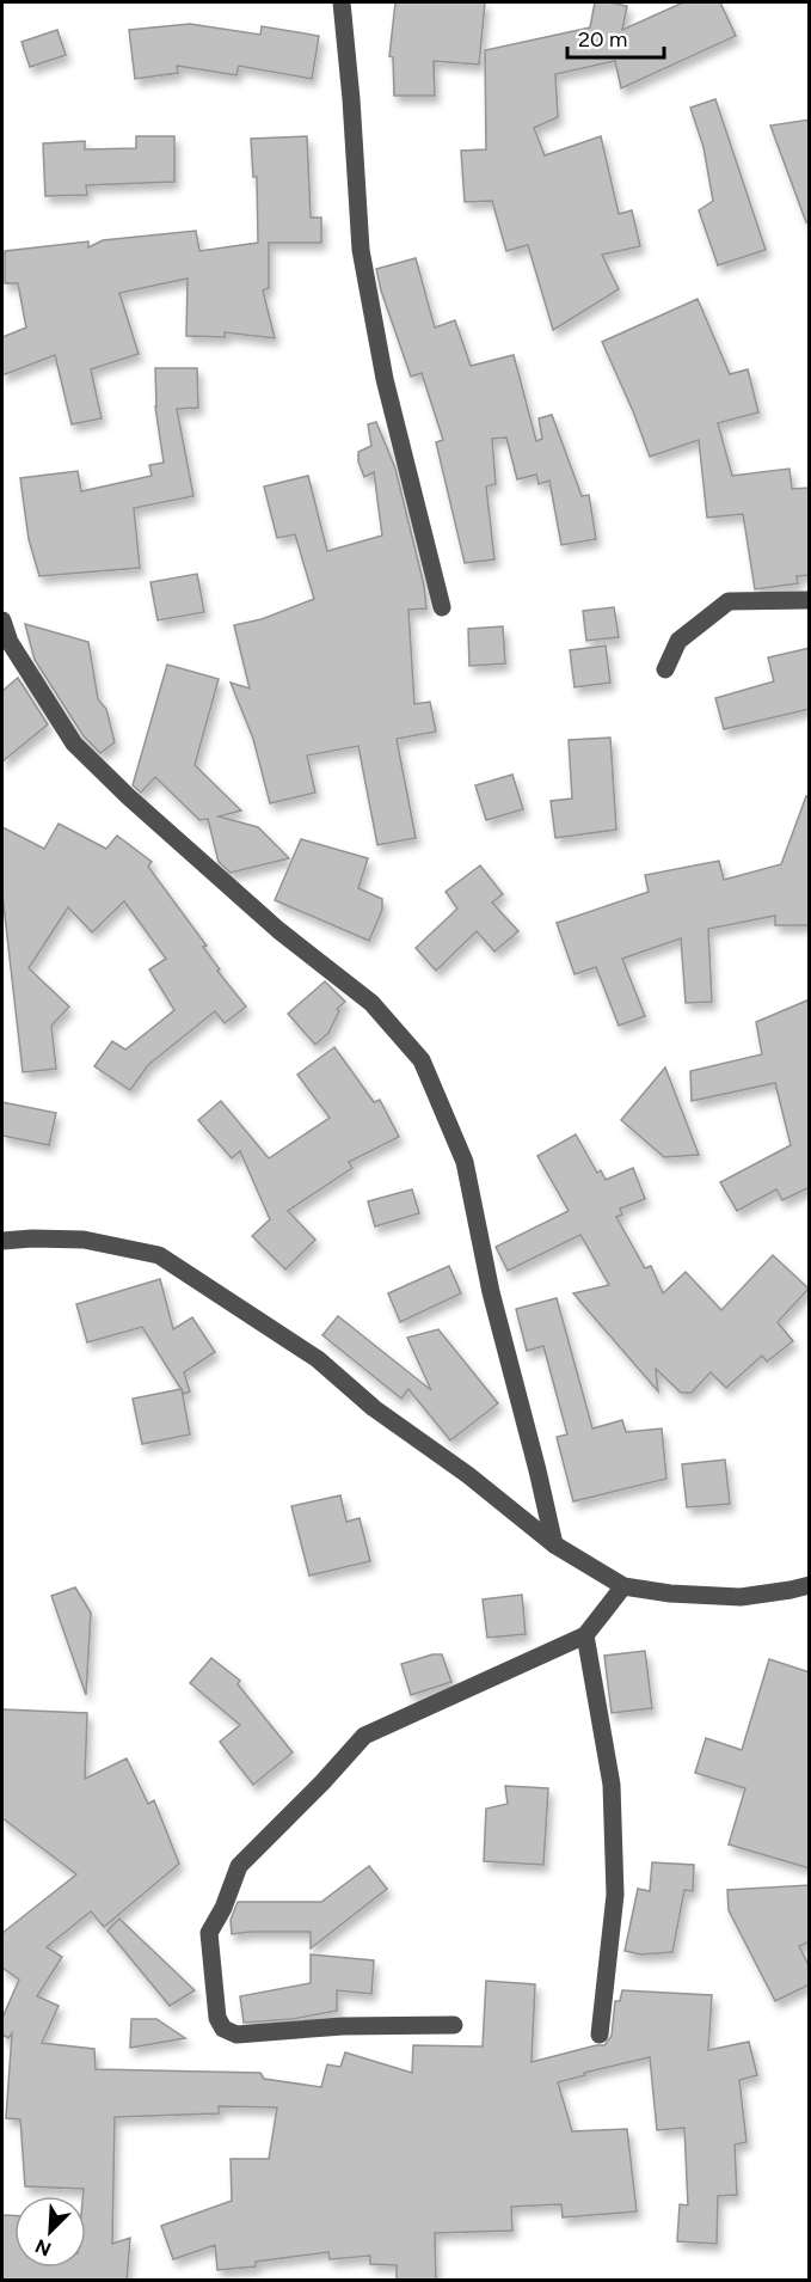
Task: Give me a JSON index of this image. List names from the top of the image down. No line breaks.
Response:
{"scale_bar":"20 m","north":"bottom left"}
